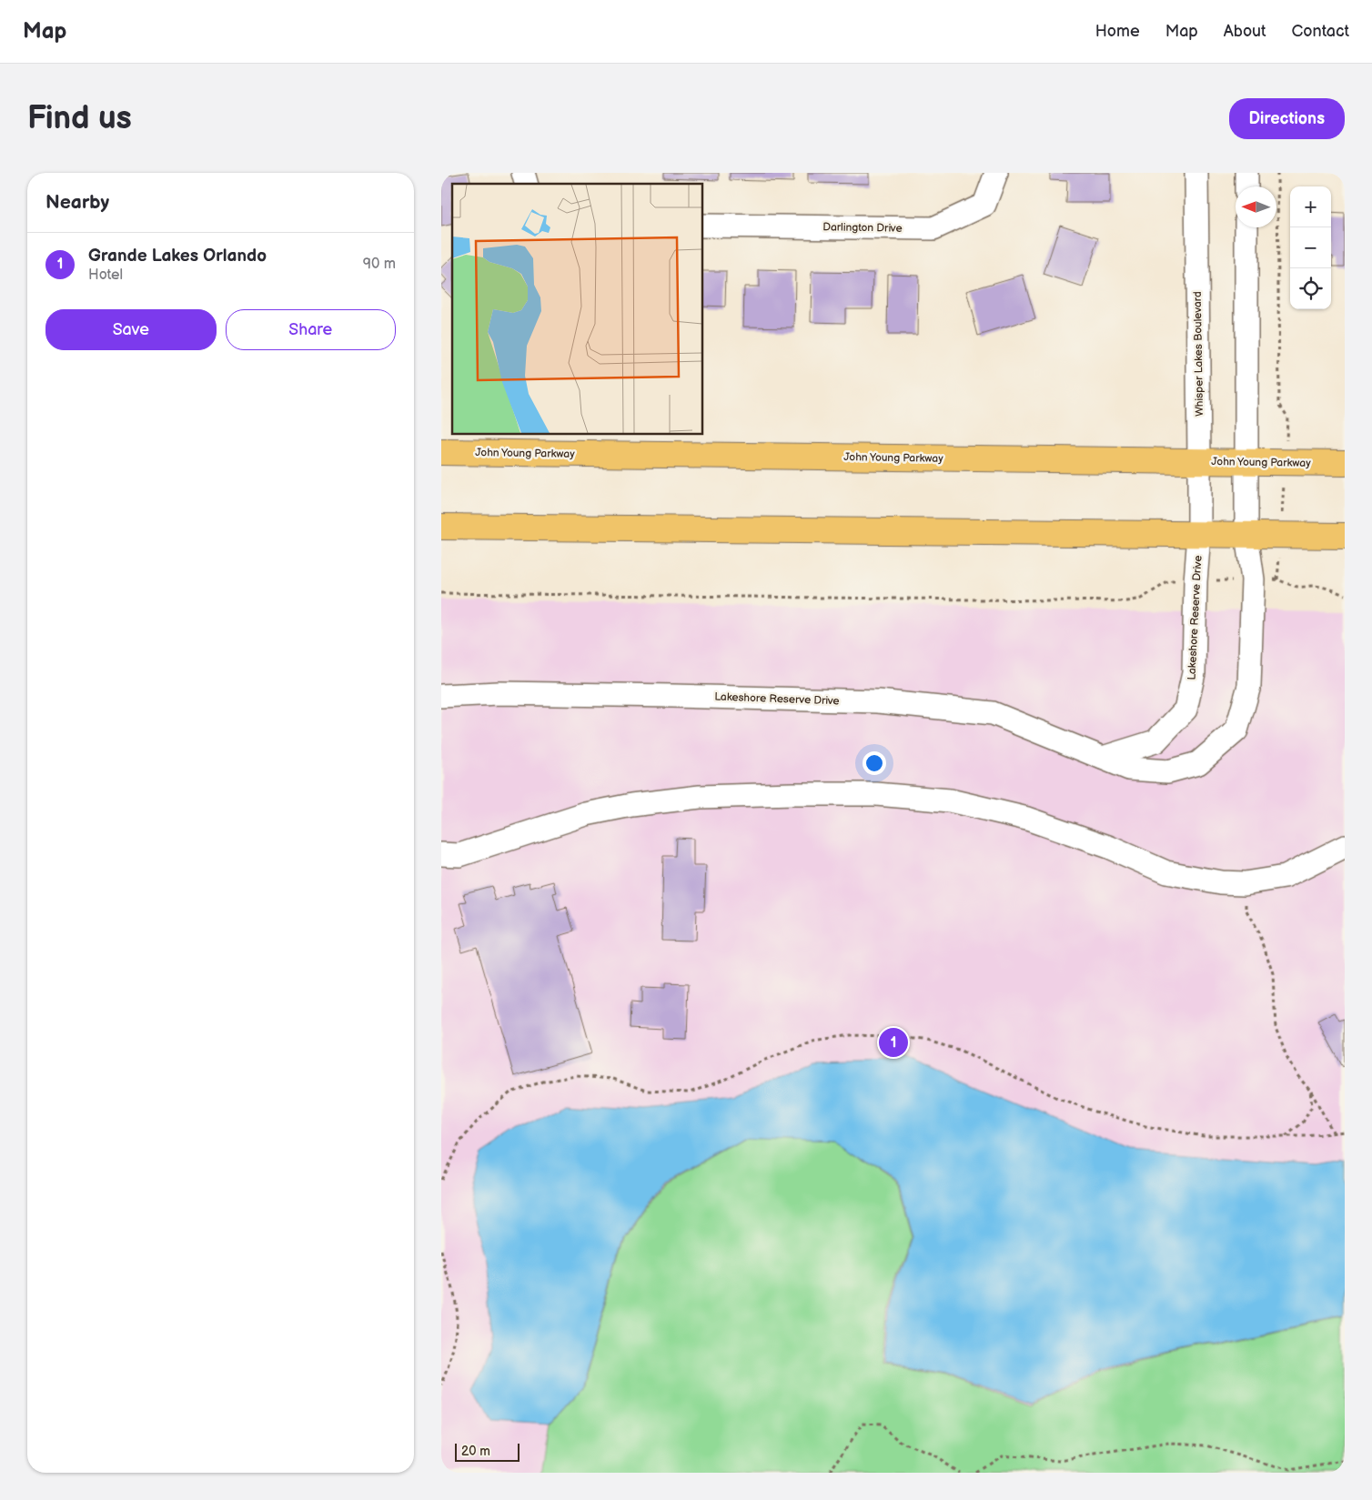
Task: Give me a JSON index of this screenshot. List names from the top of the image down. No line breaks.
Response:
{"streets":{"highway":["John Young Parkway"],"street":["Darlington Drive","Whisper Lakes Boulevard","Lakeshore Reserve Drive"]},"crossings":[["Whisper Lakes Boulevard","John Young Parkway"],["Whisper Lakes Boulevard","Lakeshore Reserve Drive"]],"scale_bar":"20 m","north":"left","page":{"header":"Map","nav":["Home","Map","About","Contact"],"buttons":["Directions",["Save","Share"]],"title":"Find us","heading":"Nearby","map_buttons":["+","−"],"list":[{"mark":"1","name":"Grande Lakes Orlando","note":"Hotel","value":"90 m"}],"pins":"1","scale":"20 m"}}
